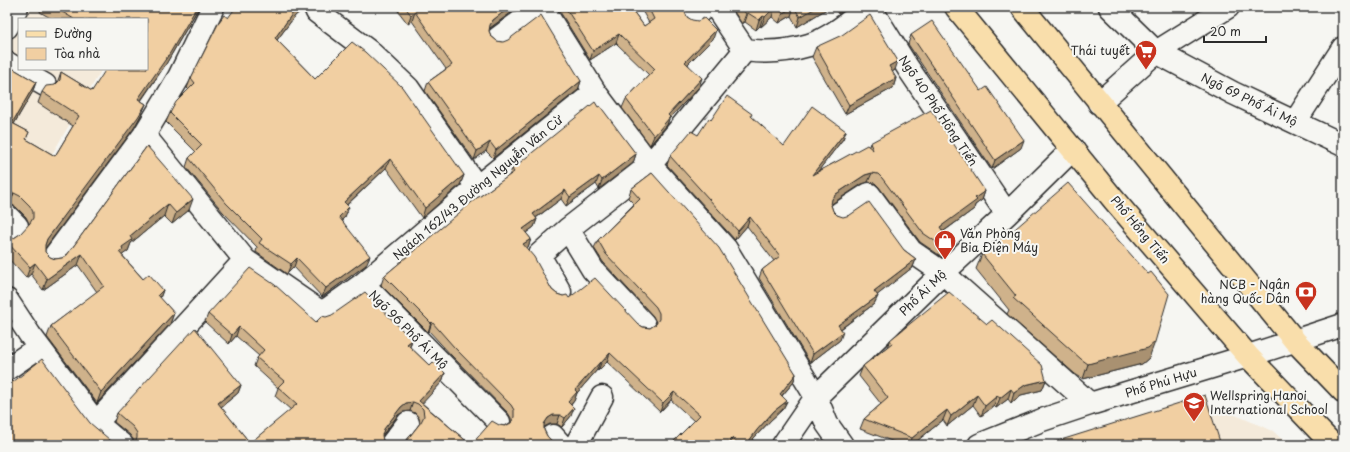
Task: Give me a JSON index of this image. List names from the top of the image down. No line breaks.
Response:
{"streets":{"main road":["Phố Hồng Tiến"],"street":["Ngõ 69 Phố Ái Mộ","Ngõ 40 Phố Hồng Tiến","Ngách 162/43 Đường Nguyễn Văn Cừ","Phố Ái Mộ","Ngõ 96 Phố Ái Mộ","Phố Phú Hựu"]},"crossings":[["Ngõ 40 Phố Hồng Tiến","Phố Ái Mộ"],["Ngách 162/43 Đường Nguyễn Văn Cừ","Ngõ 96 Phố Ái Mộ"],["Phố Hồng Tiến","Phố Ái Mộ"],["Phố Hồng Tiến","Phố Phú Hựu"]],"places":{"supermarket":["Thái tuyết"],"shop":["Văn Phòng Bia Điện Máy"],"bank":["NCB - Ngân hàng Quốc Dân"],"school or university":["Wellspring Hanoi International School"]},"legend":["Đường","Tòa nhà"],"scale_bar":"20 m"}
